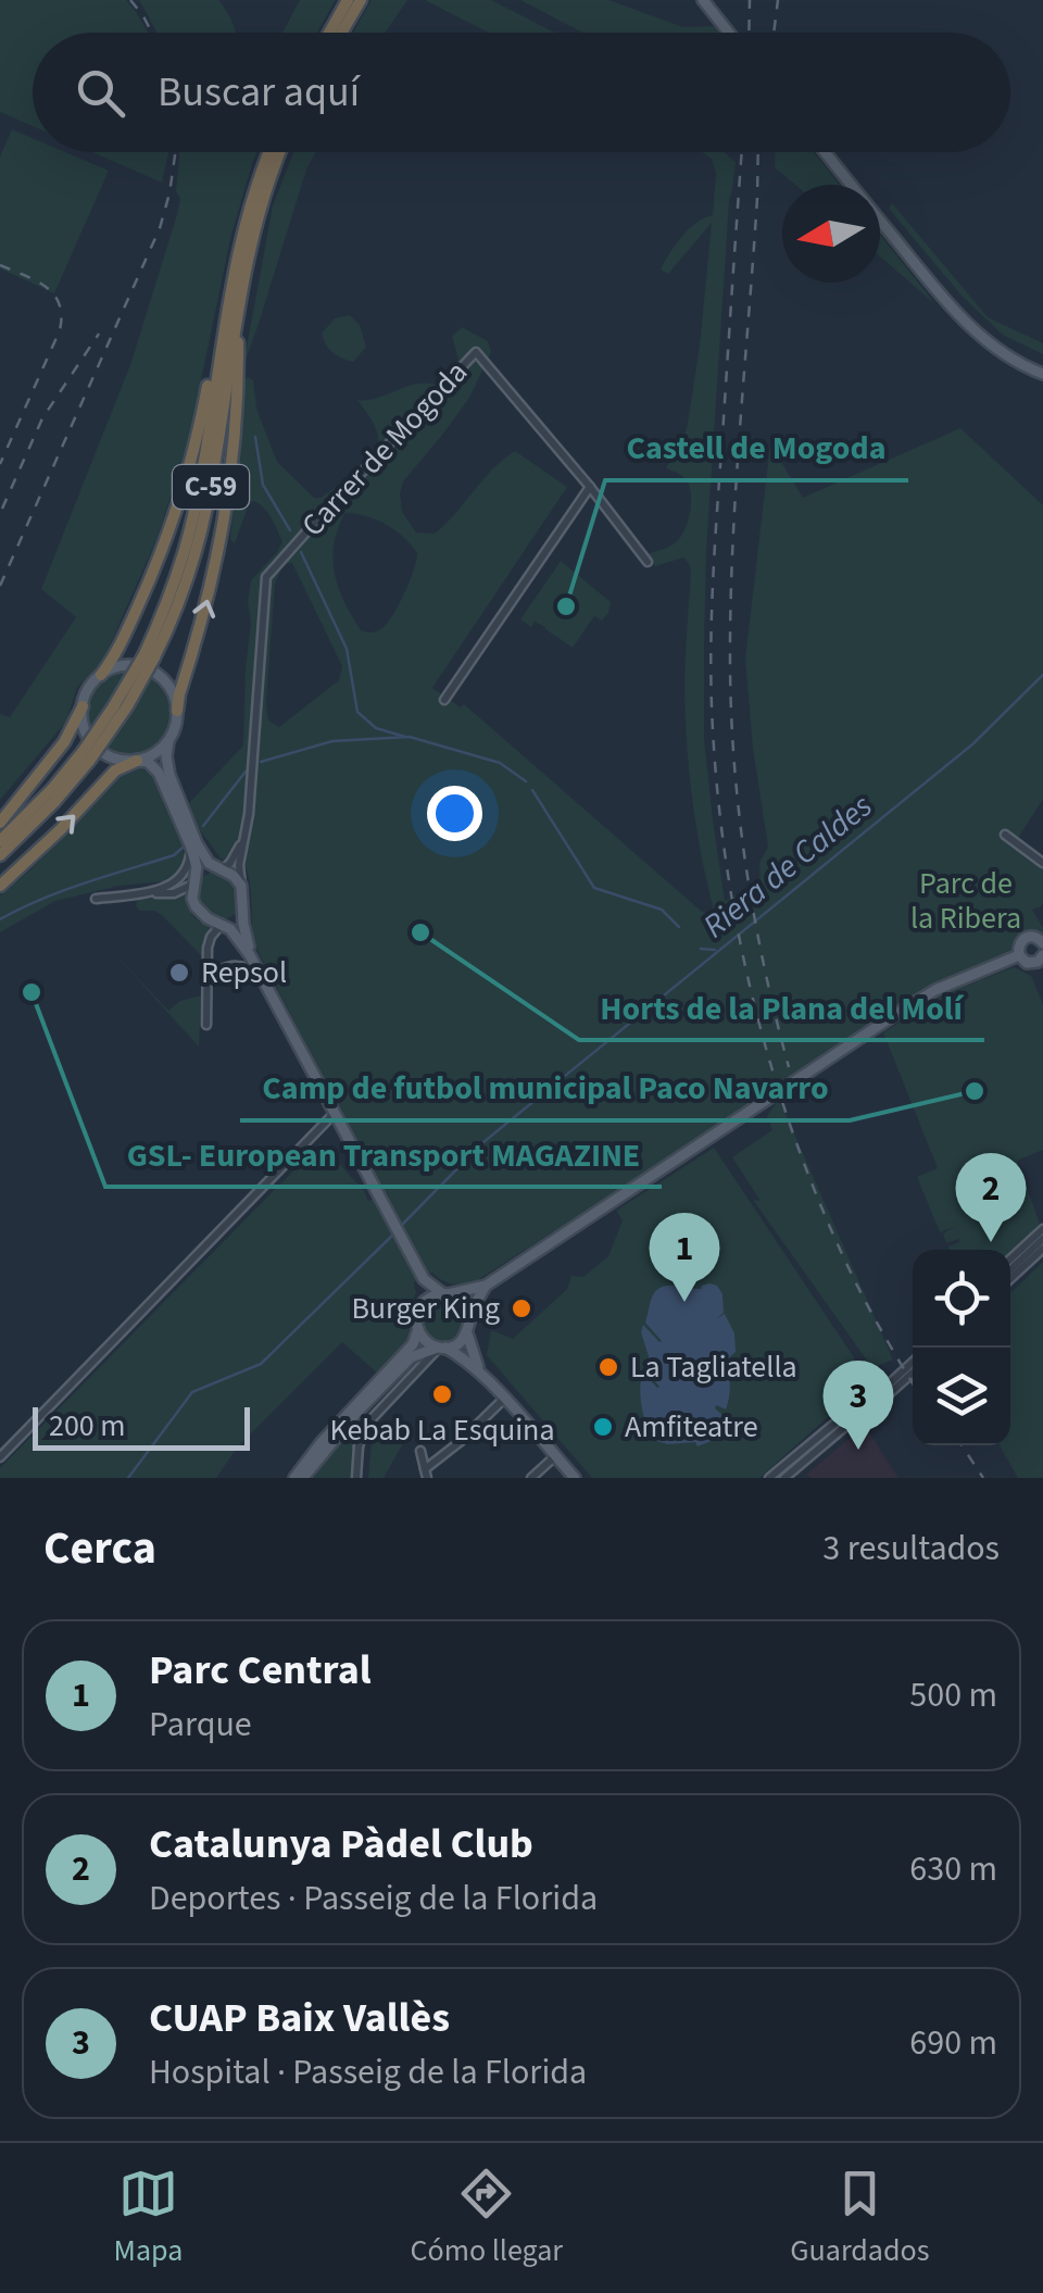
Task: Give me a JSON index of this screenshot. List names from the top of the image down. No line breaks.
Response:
{"streets":{"highway":["C-59"],"street":["Carrer de Mogoda"]},"water":["Riera de Caldes"],"parks":["Parc de la Ribera"],"places":["Castell de Mogoda","Horts de la Plana del Molí","Repsol","GSL- European Transport MAGAZINE","Camp de futbol municipal Paco Navarro","Burger King","La Tagliatella","Kebab La Esquina","Amfiteatre"],"scale_bar":"200 m","north":"left","page":{"search":"Buscar aquí","pins":["2","1","3"],"scale":"200 m","heading":["Cerca","3 resultados"],"list":[{"mark":"1","name":"Parc Central","note":"Parque","value":"500 m"},{"mark":"2","name":"Catalunya Pàdel Club","note":"Deportes · Passeig de la Florida","value":"630 m"},{"mark":"3","name":"CUAP Baix Vallès","note":"Hospital · Passeig de la Florida","value":"690 m"}],"nav":["Mapa","Cómo llegar","Guardados"]}}
